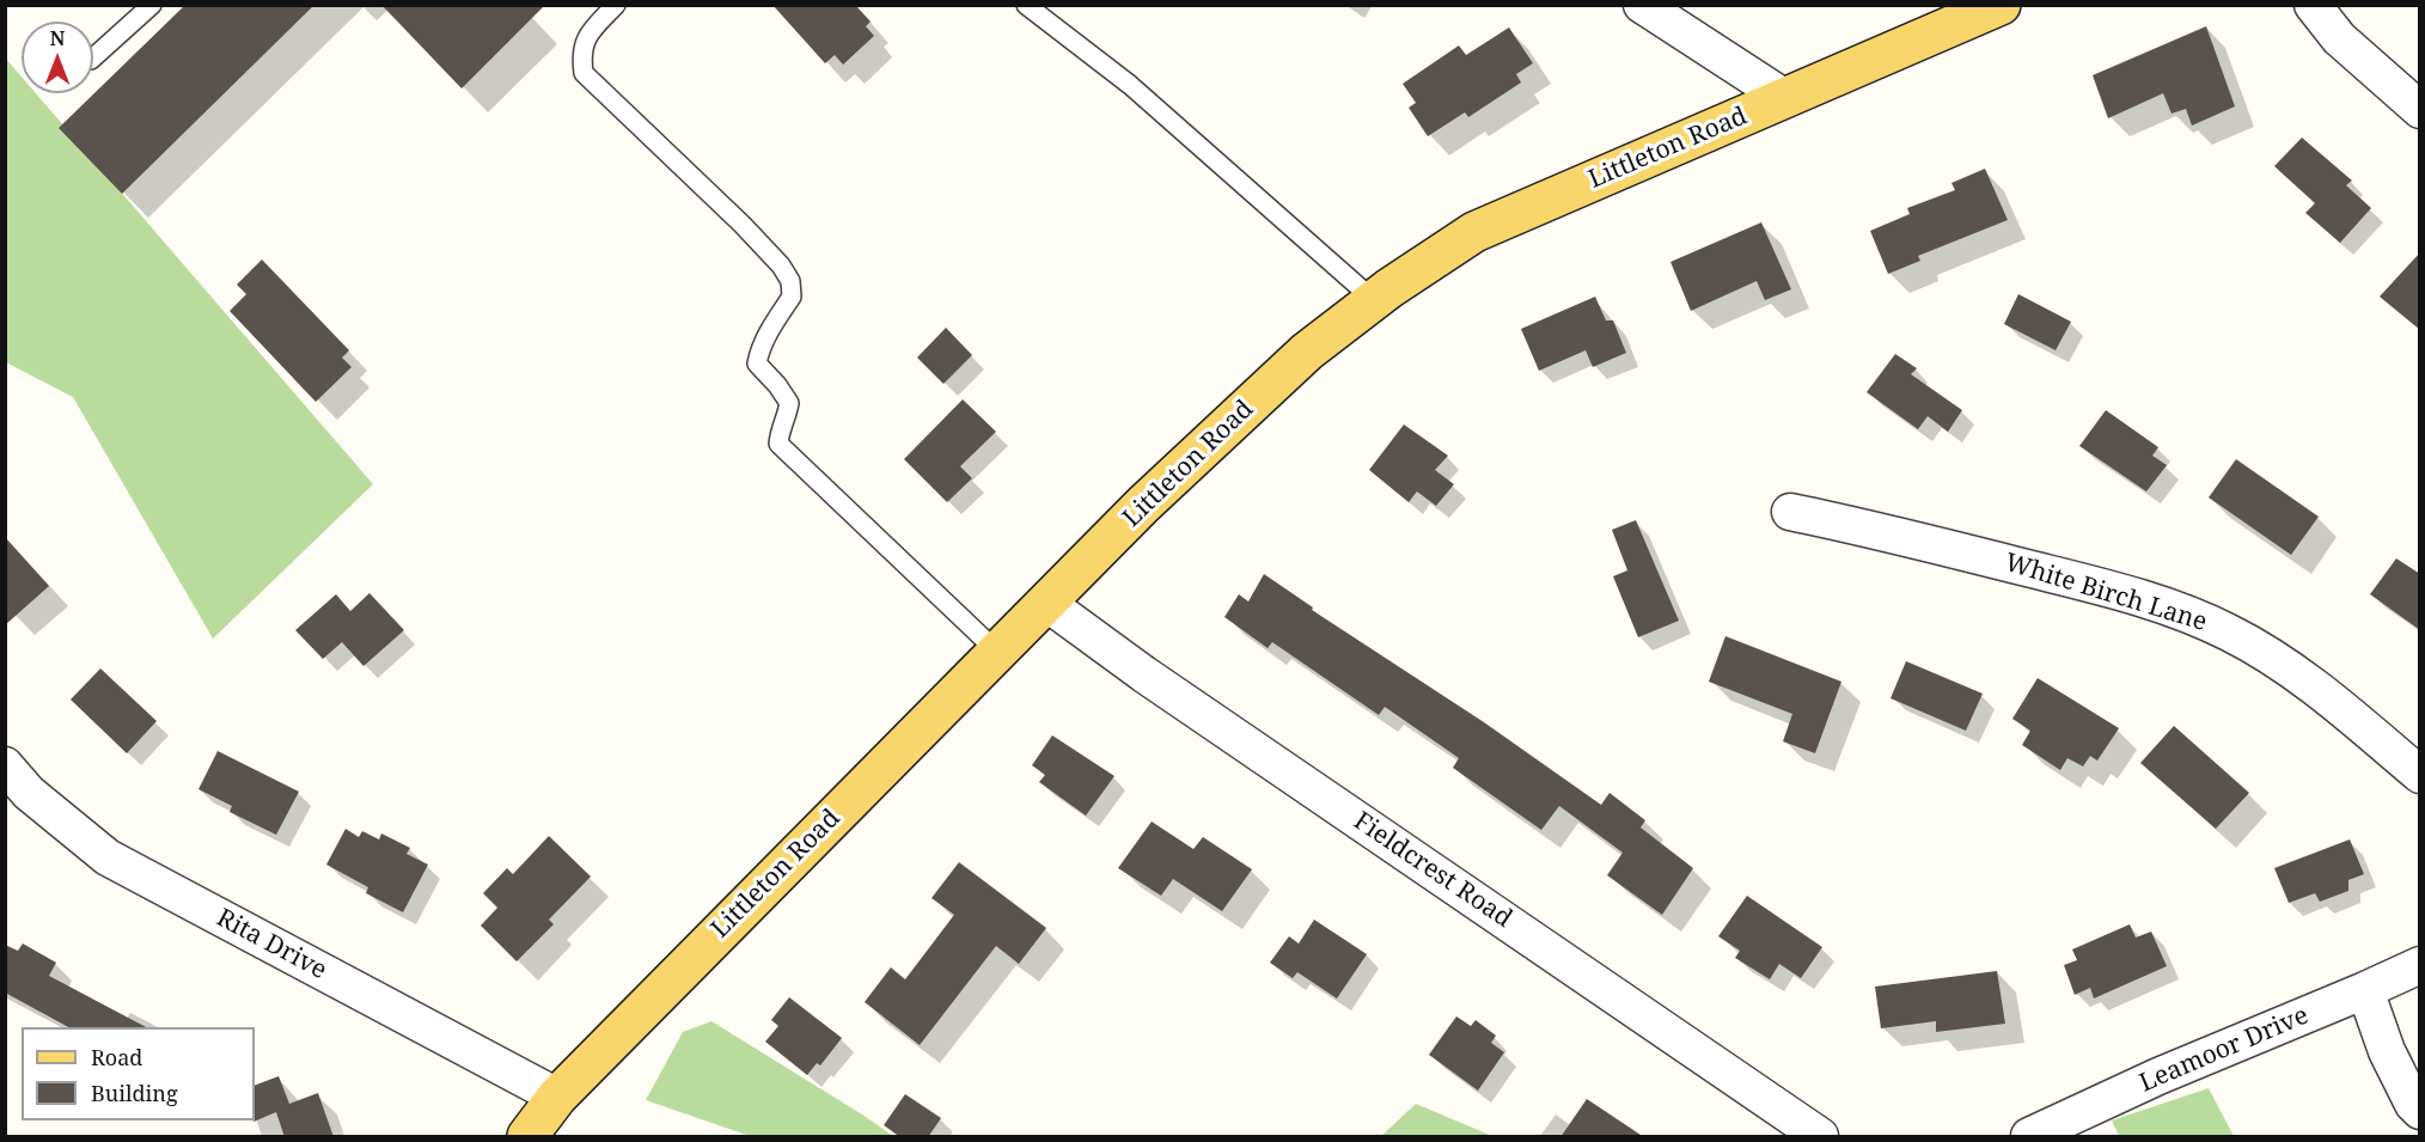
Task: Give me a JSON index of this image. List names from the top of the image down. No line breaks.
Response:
{"streets":{"main road":["Littleton Road"],"street":["White Birch Lane","Fieldcrest Road","Rita Drive","Leamoor Drive"]},"crossings":[["Littleton Road","Fieldcrest Road"],["Littleton Road","Rita Drive"]],"legend":["Road","Building"],"north":"top"}
